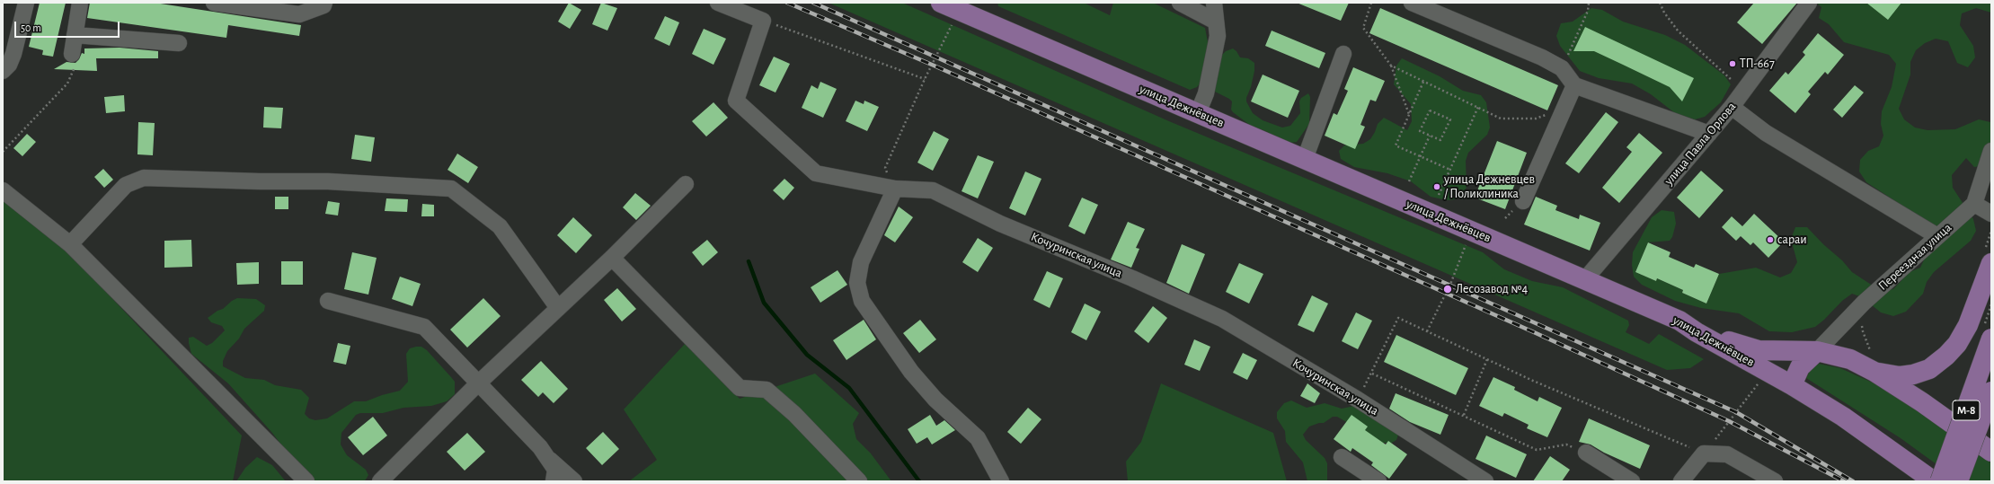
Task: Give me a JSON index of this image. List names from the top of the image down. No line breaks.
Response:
{"streets":{"main road":["улица Дежнёвцев","М-8"],"street":["улица Павла Орлова","Кочуринская улица","Переездная улица"]},"crossings":[["улица Дежнёвцев","улица Павла Орлова"]],"places":["ТП-667","улица Дежневцев / Поликлиника","сараи","Лесозавод №4"],"scale_bar":"50 m"}
